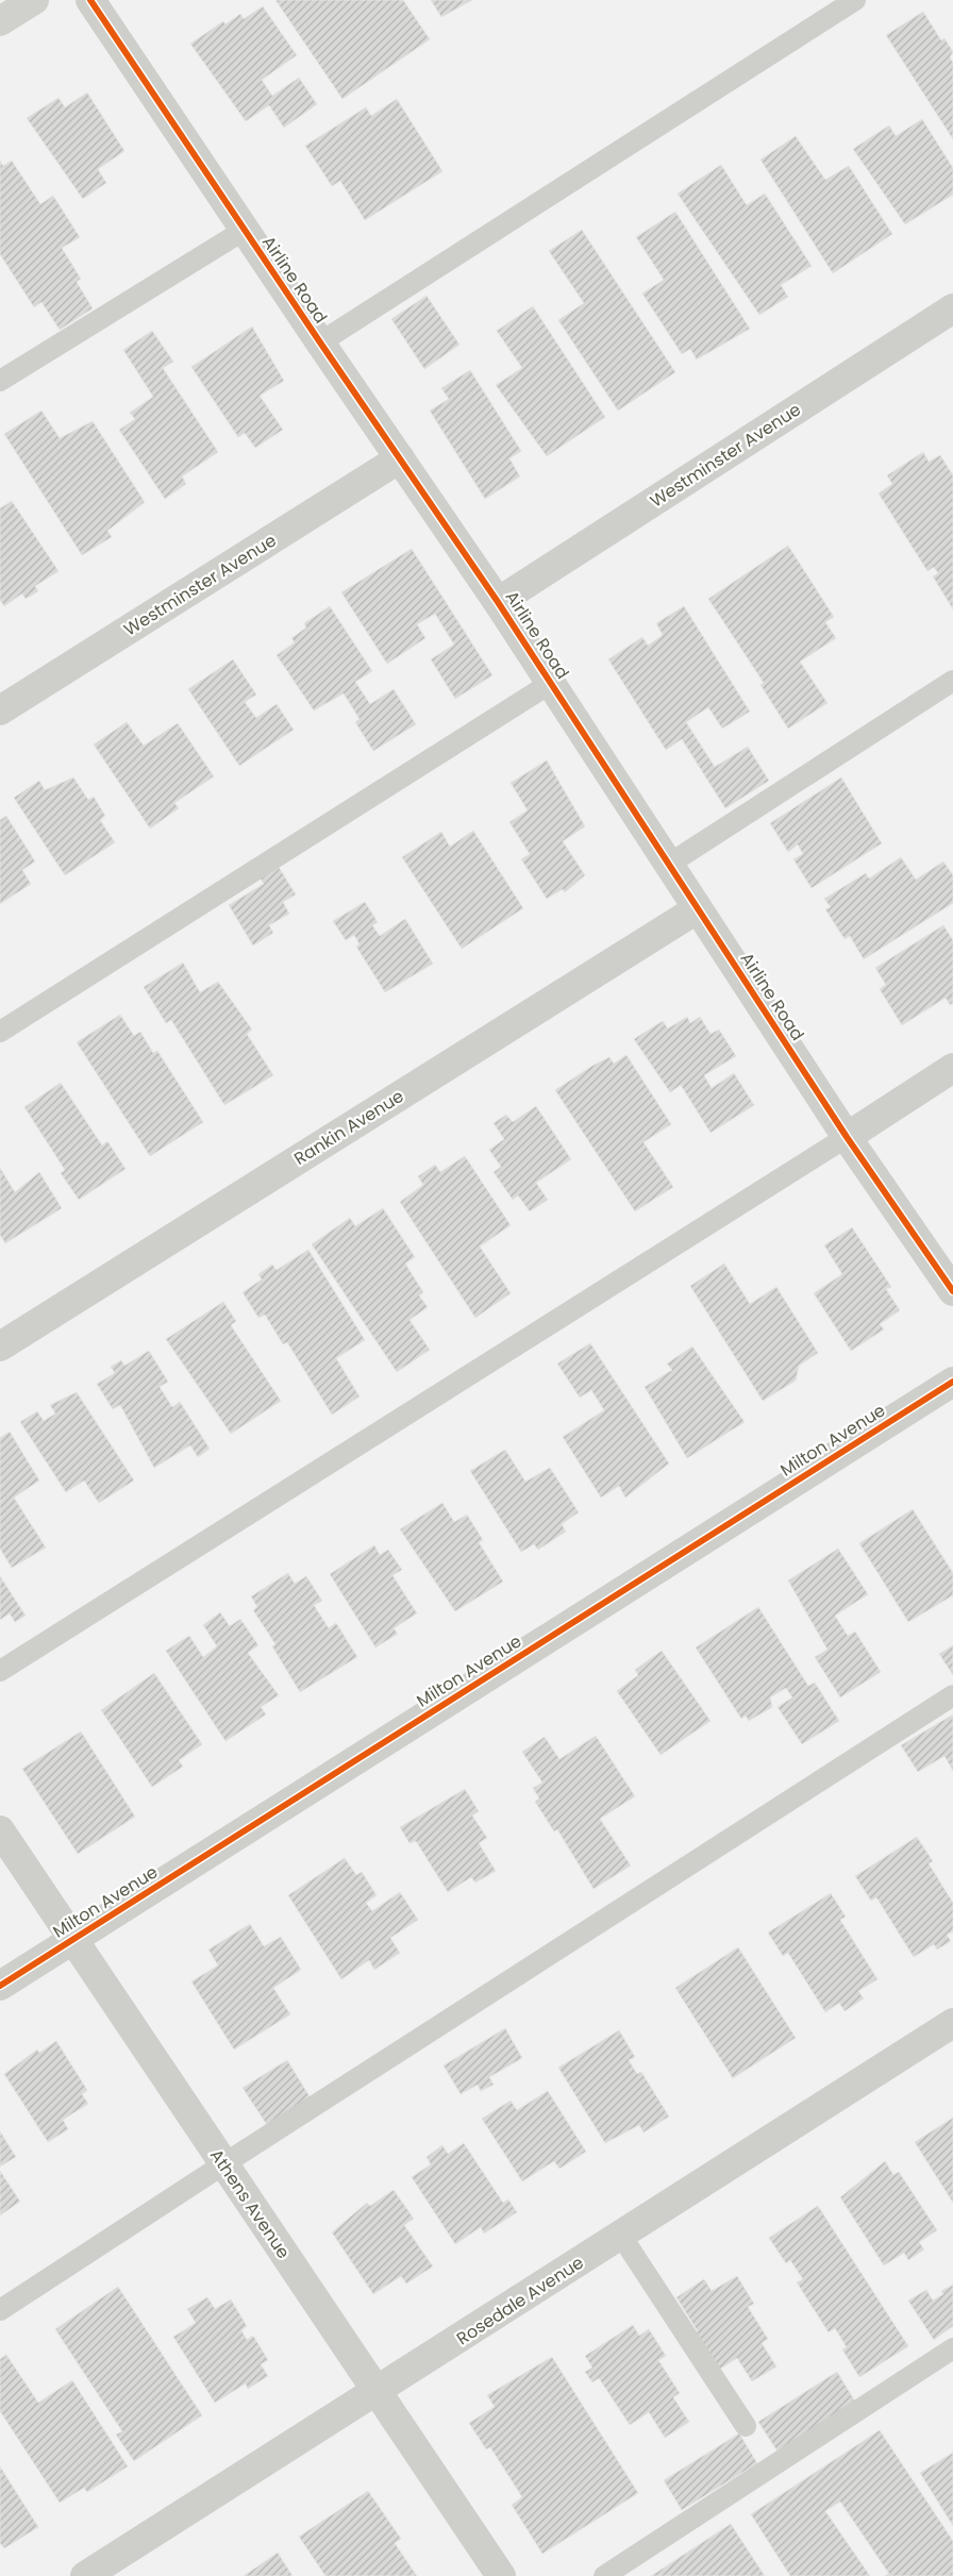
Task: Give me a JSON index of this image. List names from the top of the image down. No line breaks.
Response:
{"streets":{"street":["Airline Road","Westminster Avenue","Rankin Avenue","Milton Avenue","Athens Avenue","Rosedale Avenue"]},"crossings":[["Airline Road","Westminster Avenue"],["Airline Road","Rankin Avenue"],["Milton Avenue","Athens Avenue"],["Athens Avenue","Rosedale Avenue"]]}
